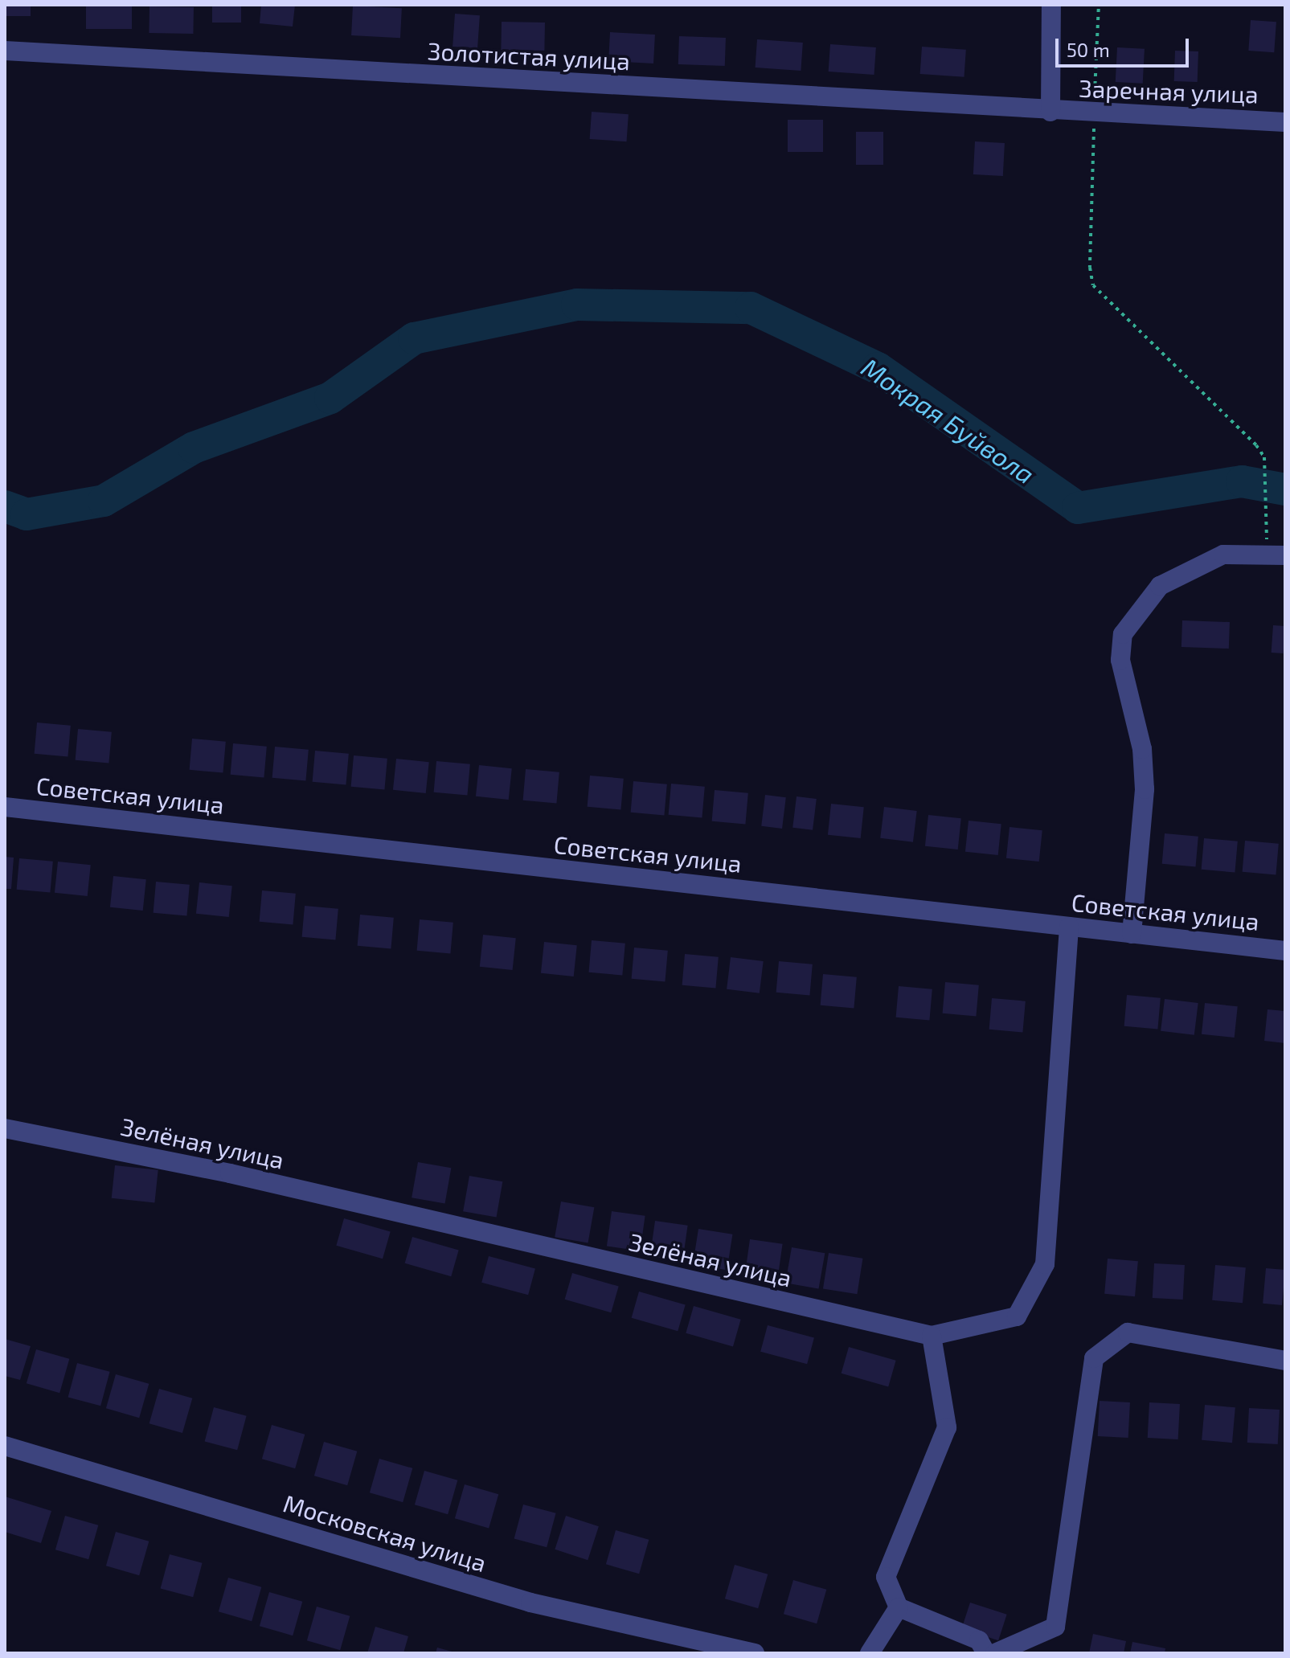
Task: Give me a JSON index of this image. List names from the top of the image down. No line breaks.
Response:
{"streets":{"street":["Золотистая улица","Заречная улица","Советская улица","Зелёная улица","Московская улица"]},"crossings":[["Золотистая улица","Заречная улица"],["Советская улица","Зелёная улица"]],"water":["Мокрая Буйвола"],"scale_bar":"50 m"}
